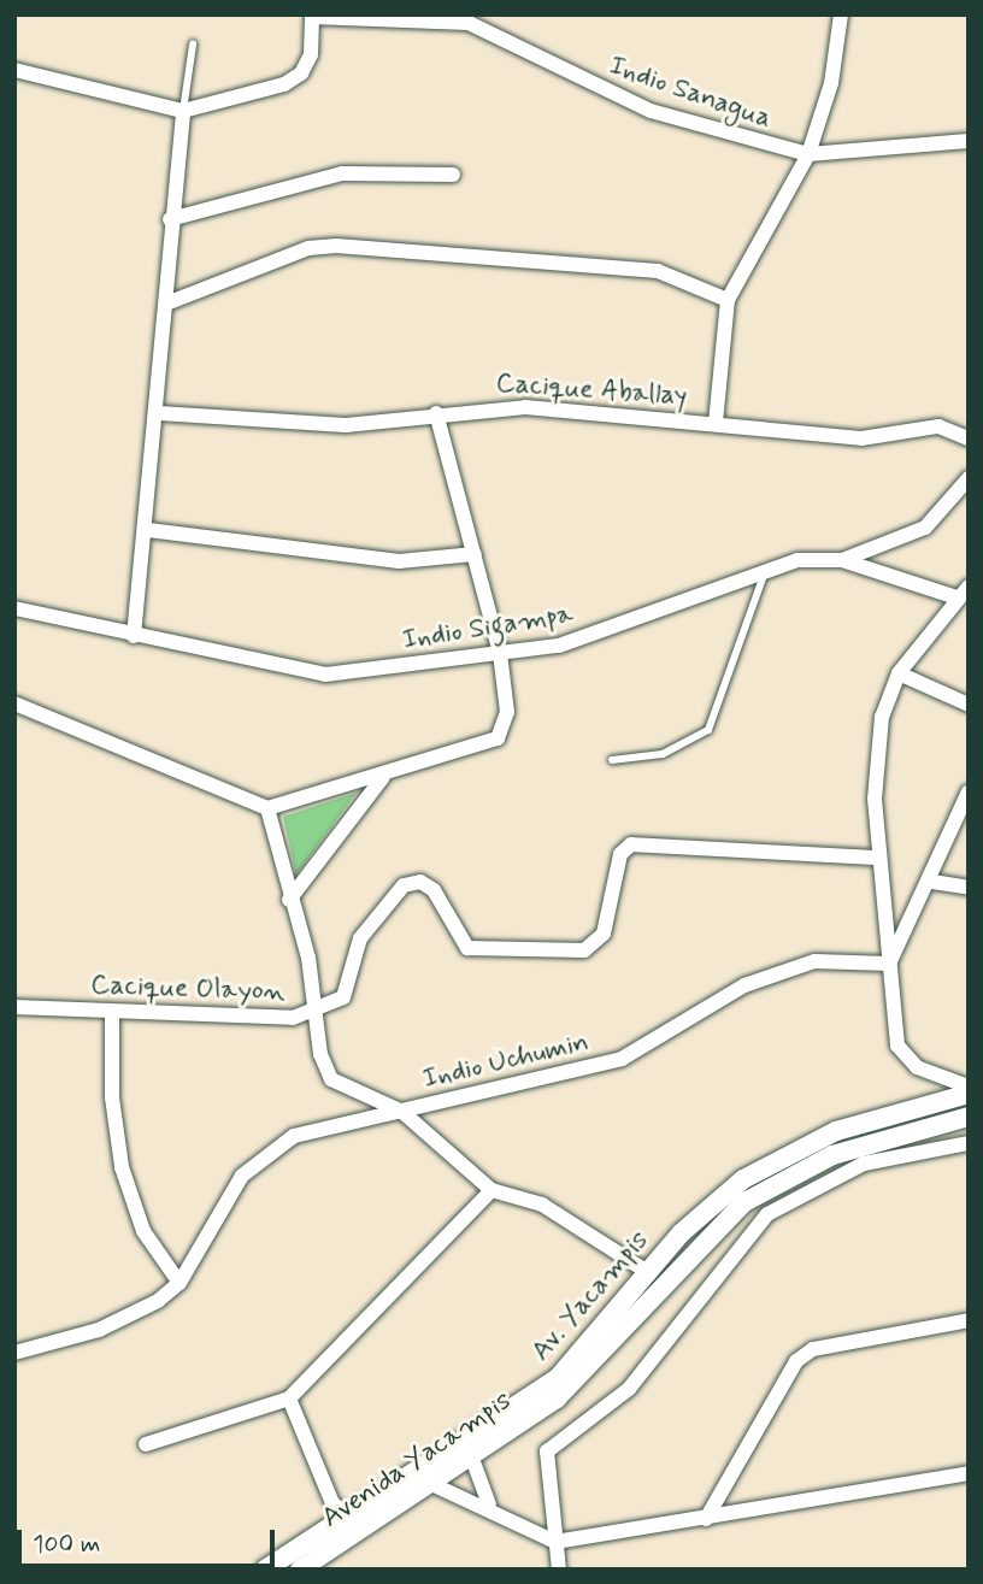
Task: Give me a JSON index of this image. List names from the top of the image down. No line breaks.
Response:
{"streets":{"street":["Indio Sanagua","Cacique Aballay","Indio Sigampa","Cacique Olayon","Indio Uchumin","Av. Yacampis","Avenida Yacampis"]},"scale_bar":"100 m"}
